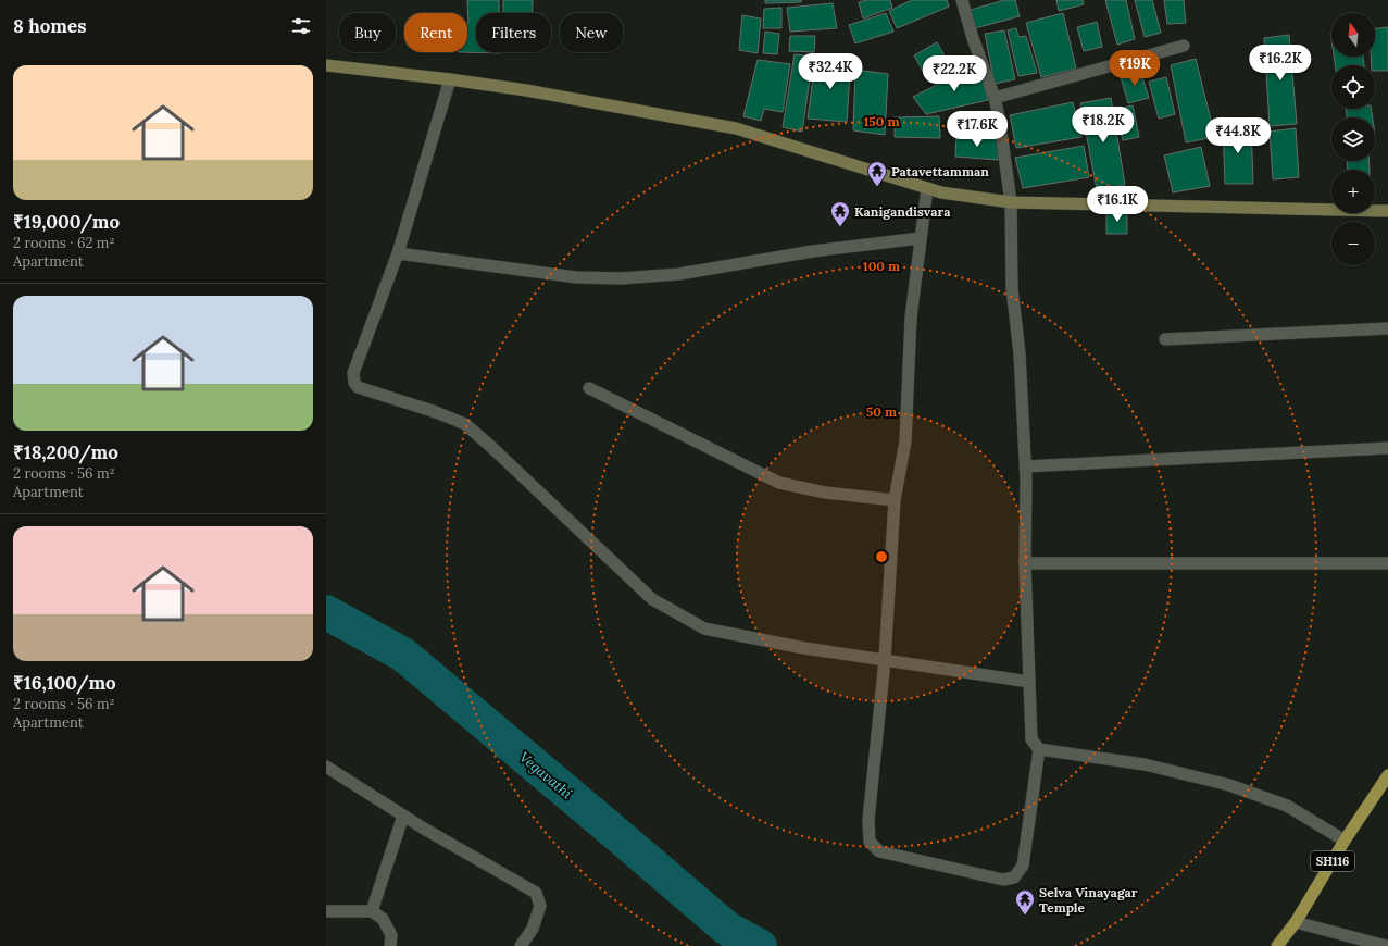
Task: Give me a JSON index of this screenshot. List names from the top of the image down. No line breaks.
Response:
{"streets":{"main road":["SH116"]},"water":["Vegavathi"],"places":{"temple":["Patavettamman","Kanigandisvara","Selva Vinayagar Temple"]},"north":"top","page":{"heading":"8 homes","map_buttons":["+","−"],"chip":["Buy","Rent","Filters","New"],"price":["₹16.2K","₹19K","₹32.4K","₹22.2K","₹18.2K","₹17.6K","₹44.8K","₹16.1K"],"list":[{"name":"₹19,000/mo","note":"2 rooms · 62 m² · Apartment"},{"name":"₹18,200/mo","note":"2 rooms · 56 m² · Apartment"},{"name":"₹16,100/mo","note":"2 rooms · 56 m² · Apartment"}]},"rings":["150 m","100 m","50 m"]}
